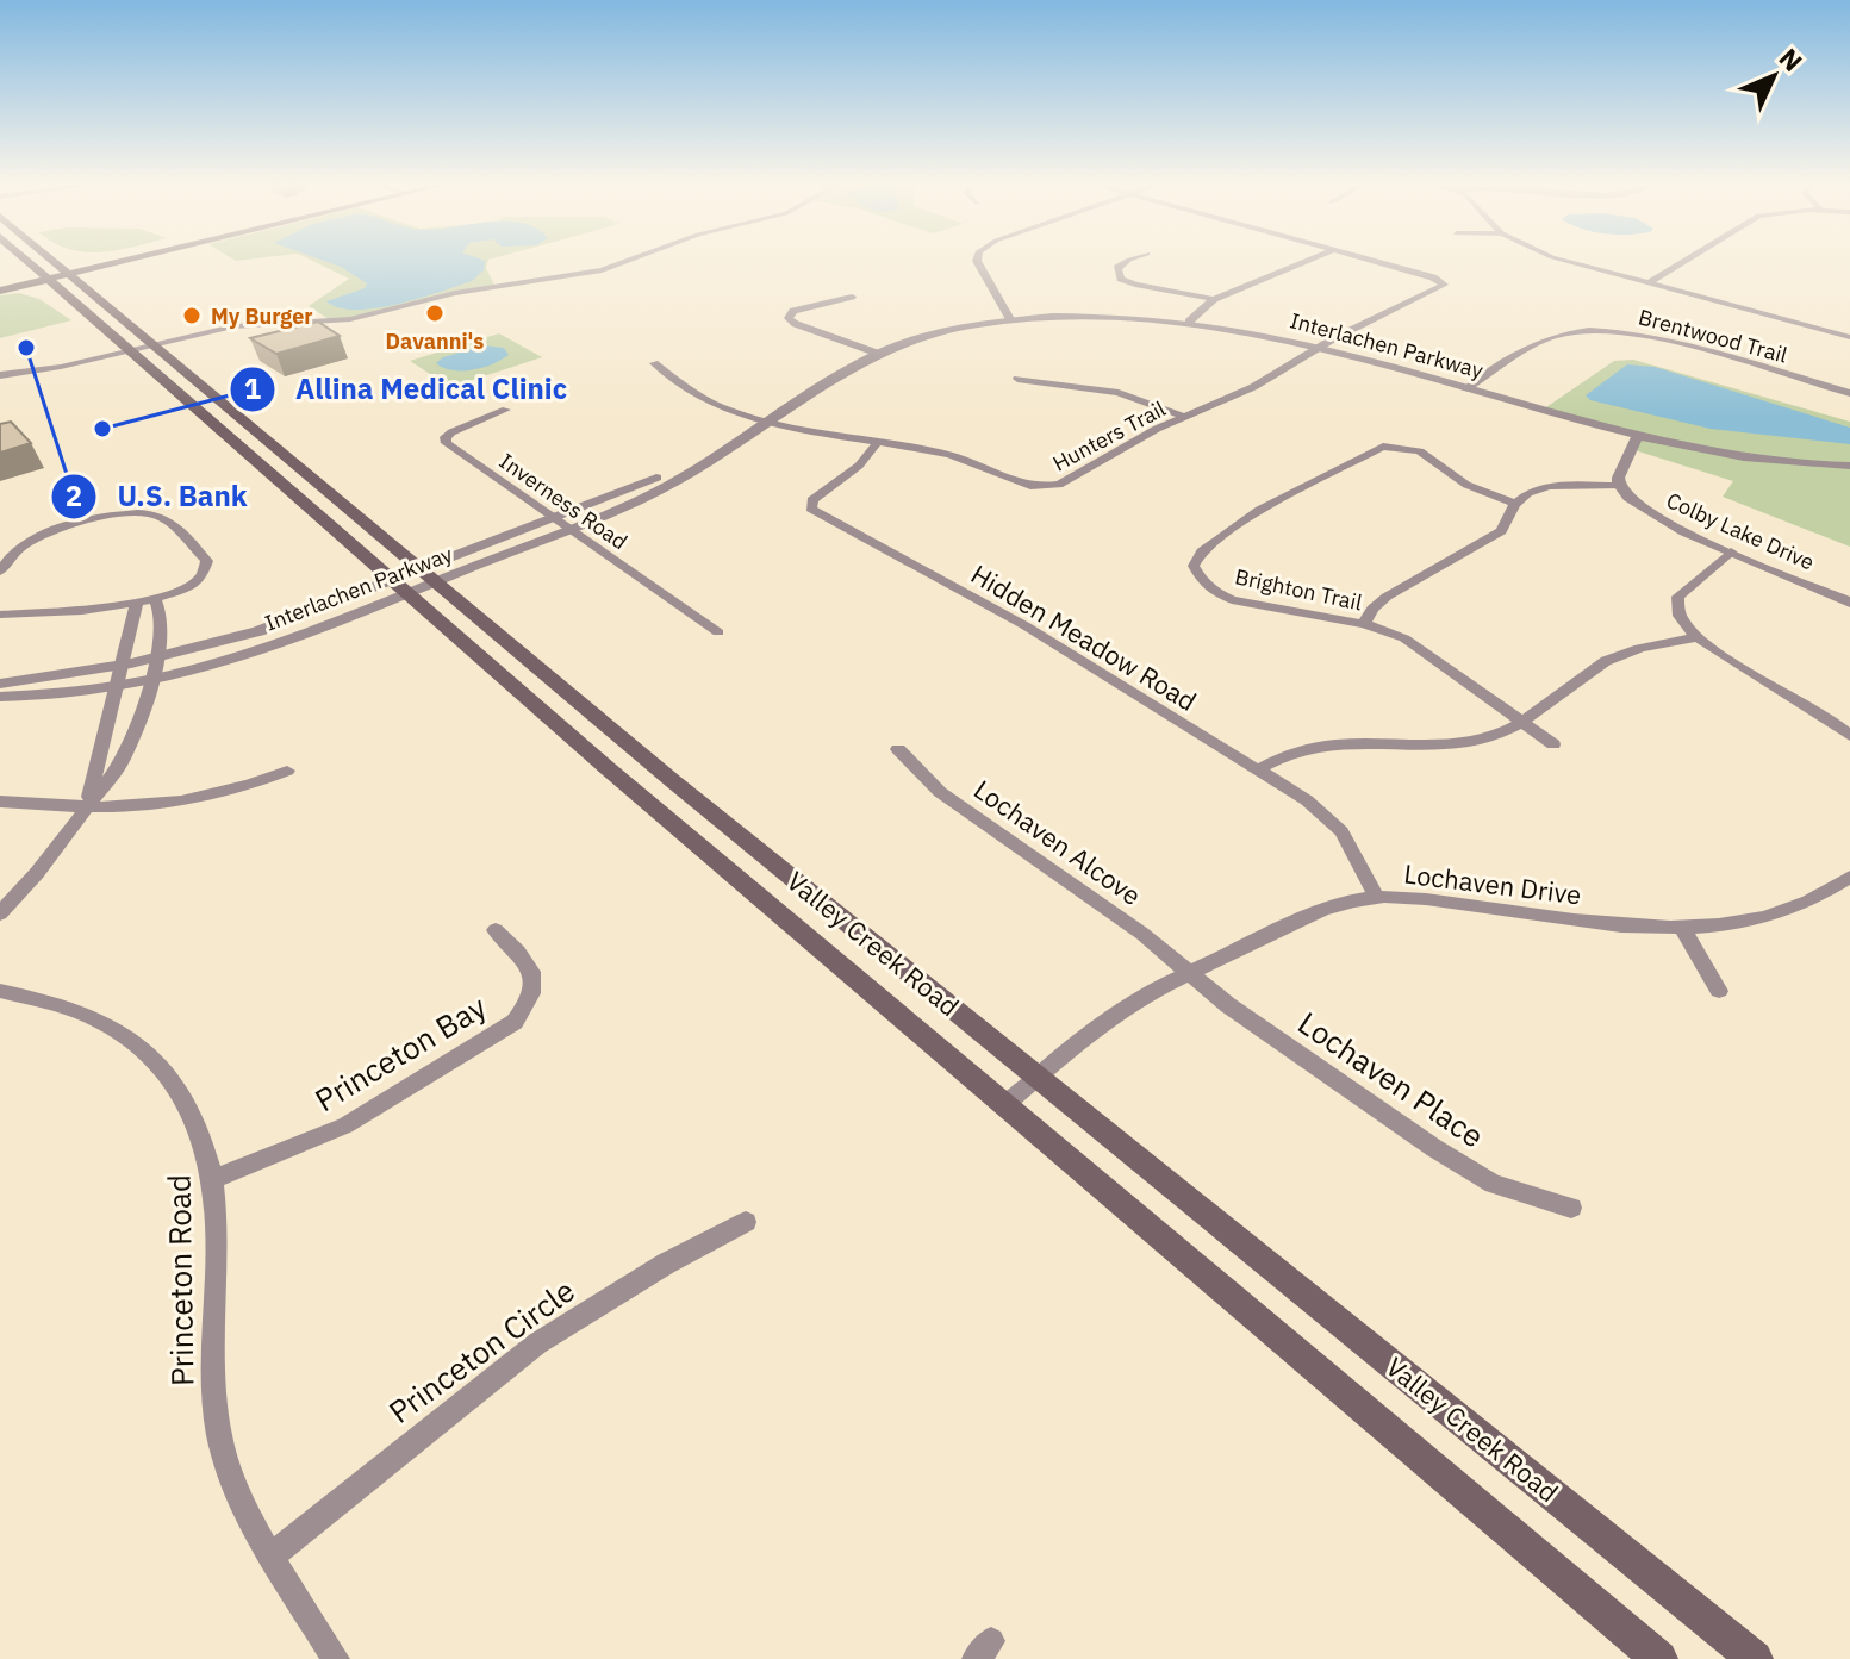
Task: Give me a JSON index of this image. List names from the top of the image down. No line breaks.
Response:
{"streets":{"main road":["Valley Creek Road"],"street":["Brentwood Trail","Interlachen Parkway","Hunters Trail","Inverness Road","Colby Lake Drive","Brighton Trail","Hidden Meadow Road","Lochaven Alcove","Lochaven Drive","Princeton Bay","Lochaven Place","Princeton Road","Princeton Circle"]},"crossings":[["Brentwood Trail","Interlachen Parkway"],["Interlachen Parkway","Hunters Trail"],["Interlachen Parkway","Inverness Road"],["Interlachen Parkway","Valley Creek Road"],["Hunters Trail","Hidden Meadow Road"],["Hidden Meadow Road","Lochaven Drive"],["Lochaven Alcove","Lochaven Drive"],["Lochaven Alcove","Lochaven Place"],["Lochaven Drive","Valley Creek Road"],["Lochaven Drive","Lochaven Place"],["Princeton Bay","Princeton Road"],["Princeton Road","Princeton Circle"]],"places":["Davanni's","My Burger","U.S. Bank","Allina Medical Clinic"],"north":"top right"}
